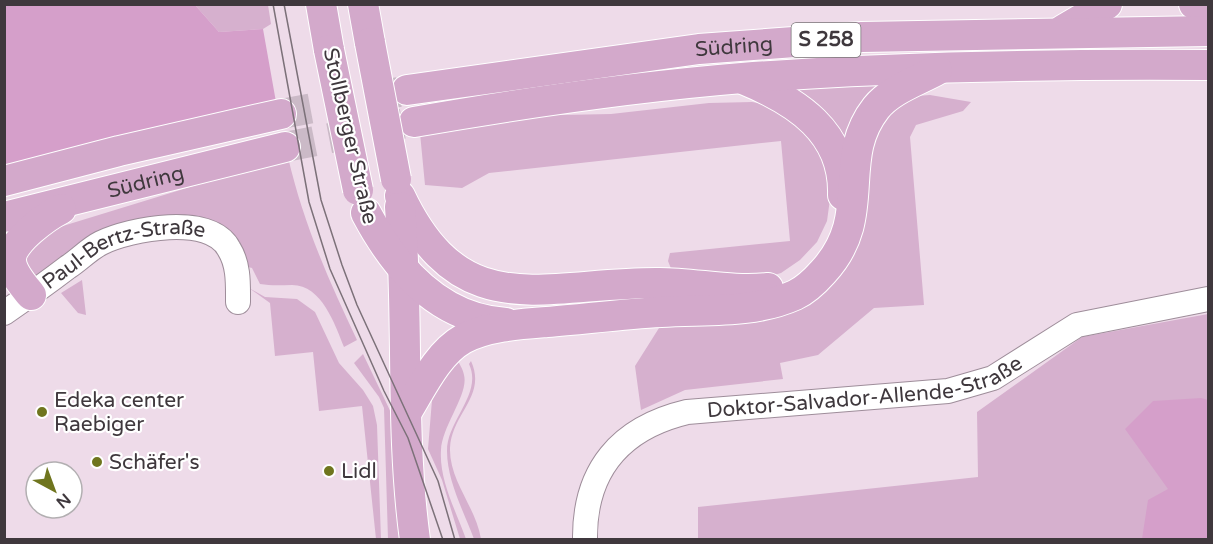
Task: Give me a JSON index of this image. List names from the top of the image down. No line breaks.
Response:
{"streets":{"main road":["S 258","Südring","Stollberger Straße"],"street":["Paul-Bertz-Straße","Doktor-Salvador-Allende-Straße"]},"crossings":[["S 258","Südring"],["S 258","Stollberger Straße"]],"places":["Edeka center Raebiger","Schäfer's","Lidl"],"north":"bottom right"}
